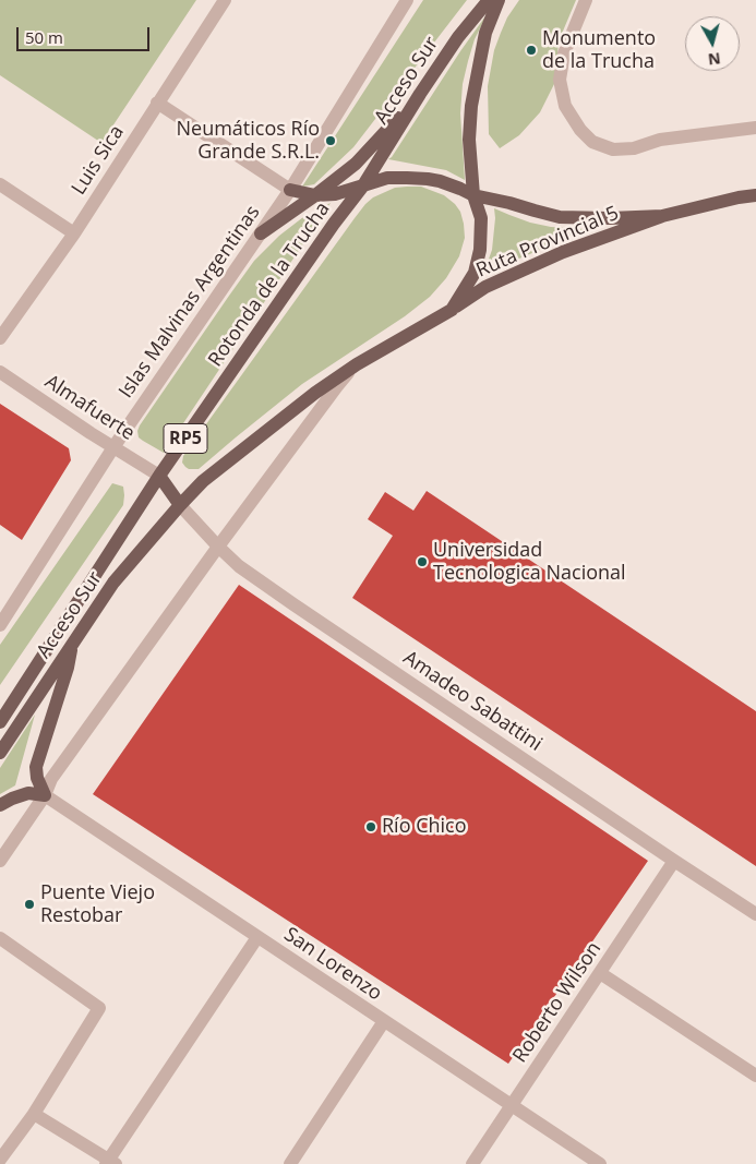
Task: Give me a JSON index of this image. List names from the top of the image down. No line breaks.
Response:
{"streets":{"main road":["Acceso Sur","Ruta Provincial 5","Rotonda de la Trucha","RP5"],"street":["Luis Sica","Islas Malvinas Argentinas","Almafuerte","Amadeo Sabattini","San Lorenzo","Roberto Wilson"]},"crossings":[["Acceso Sur","Rotonda de la Trucha"],["Acceso Sur","Almafuerte"],["Acceso Sur","RP5"],["Acceso Sur","Amadeo Sabattini"],["Ruta Provincial 5","RP5"],["Rotonda de la Trucha","Almafuerte"],["Rotonda de la Trucha","RP5"],["Islas Malvinas Argentinas","Almafuerte"],["Almafuerte","RP5"],["RP5","Amadeo Sabattini"],["Amadeo Sabattini","Roberto Wilson"],["San Lorenzo","Roberto Wilson"]],"places":["Monumento de la Trucha","Neumáticos Río Grande S.R.L.","Universidad Tecnologica Nacional","Río Chico","Puente Viejo Restobar"],"scale_bar":"50 m","north":"bottom"}
